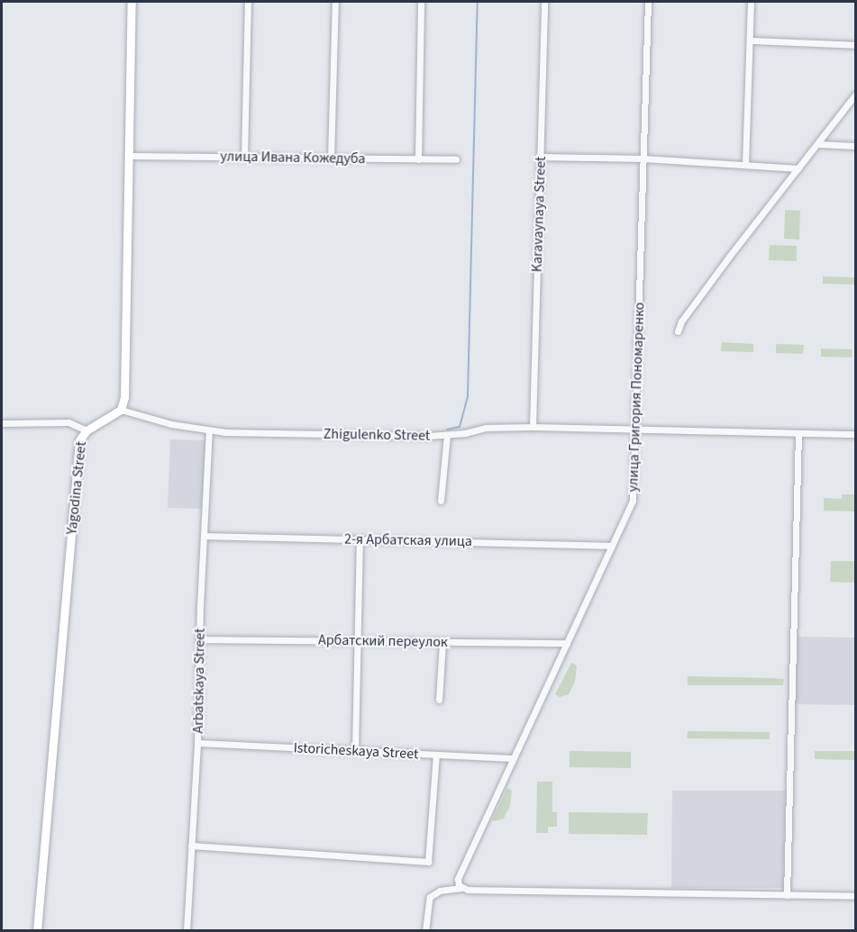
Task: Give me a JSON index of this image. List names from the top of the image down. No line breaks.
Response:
{"streets":{"street":["улица Ивана Кожедуба","Karavaynaya Street","улица Григория Пономаренко","Zhigulenko Street","Yagodina Street","2-я Арбатская улица","Арбатский переулок","Arbatskaya Street","Istoricheskaya Street"]},"crossings":[["Karavaynaya Street","Zhigulenko Street"],["улица Григория Пономаренко","Zhigulenko Street"],["улица Григория Пономаренко","2-я Арбатская улица"],["улица Григория Пономаренко","Арбатский переулок"],["улица Григория Пономаренко","Istoricheskaya Street"],["Zhigulenko Street","Yagodina Street"],["Zhigulenko Street","Arbatskaya Street"],["2-я Арбатская улица","Arbatskaya Street"],["Арбатский переулок","Arbatskaya Street"],["Arbatskaya Street","Istoricheskaya Street"]]}
